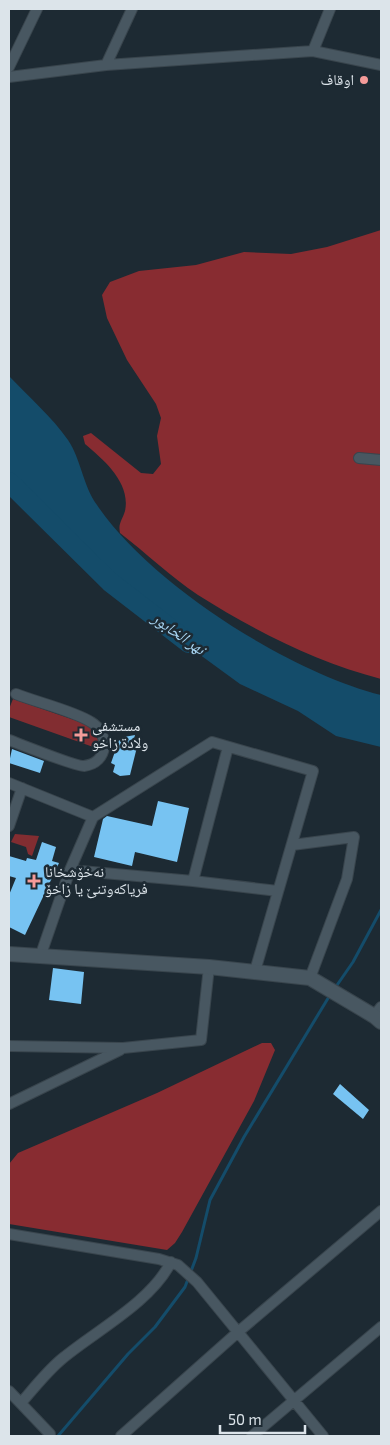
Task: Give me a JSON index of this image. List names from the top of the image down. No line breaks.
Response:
{"water":["نهر الخابور"],"places":{"other":["اوقاف"],"health":["مستشفى ولادة زاخو","نه‌خۆشخانا فرياكه‌وتنێ يا زاخۆ"]},"scale_bar":"50 m"}
